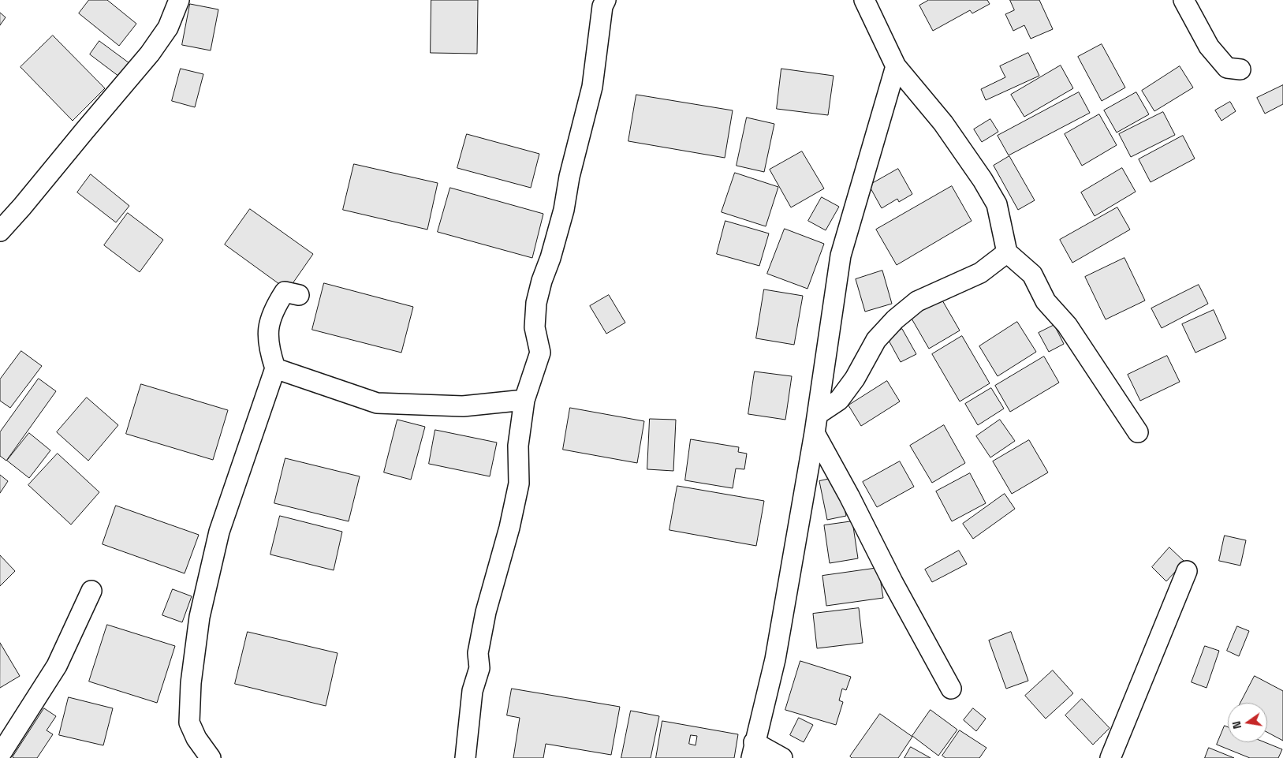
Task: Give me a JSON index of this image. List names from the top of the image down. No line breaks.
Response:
{"north":"left"}
